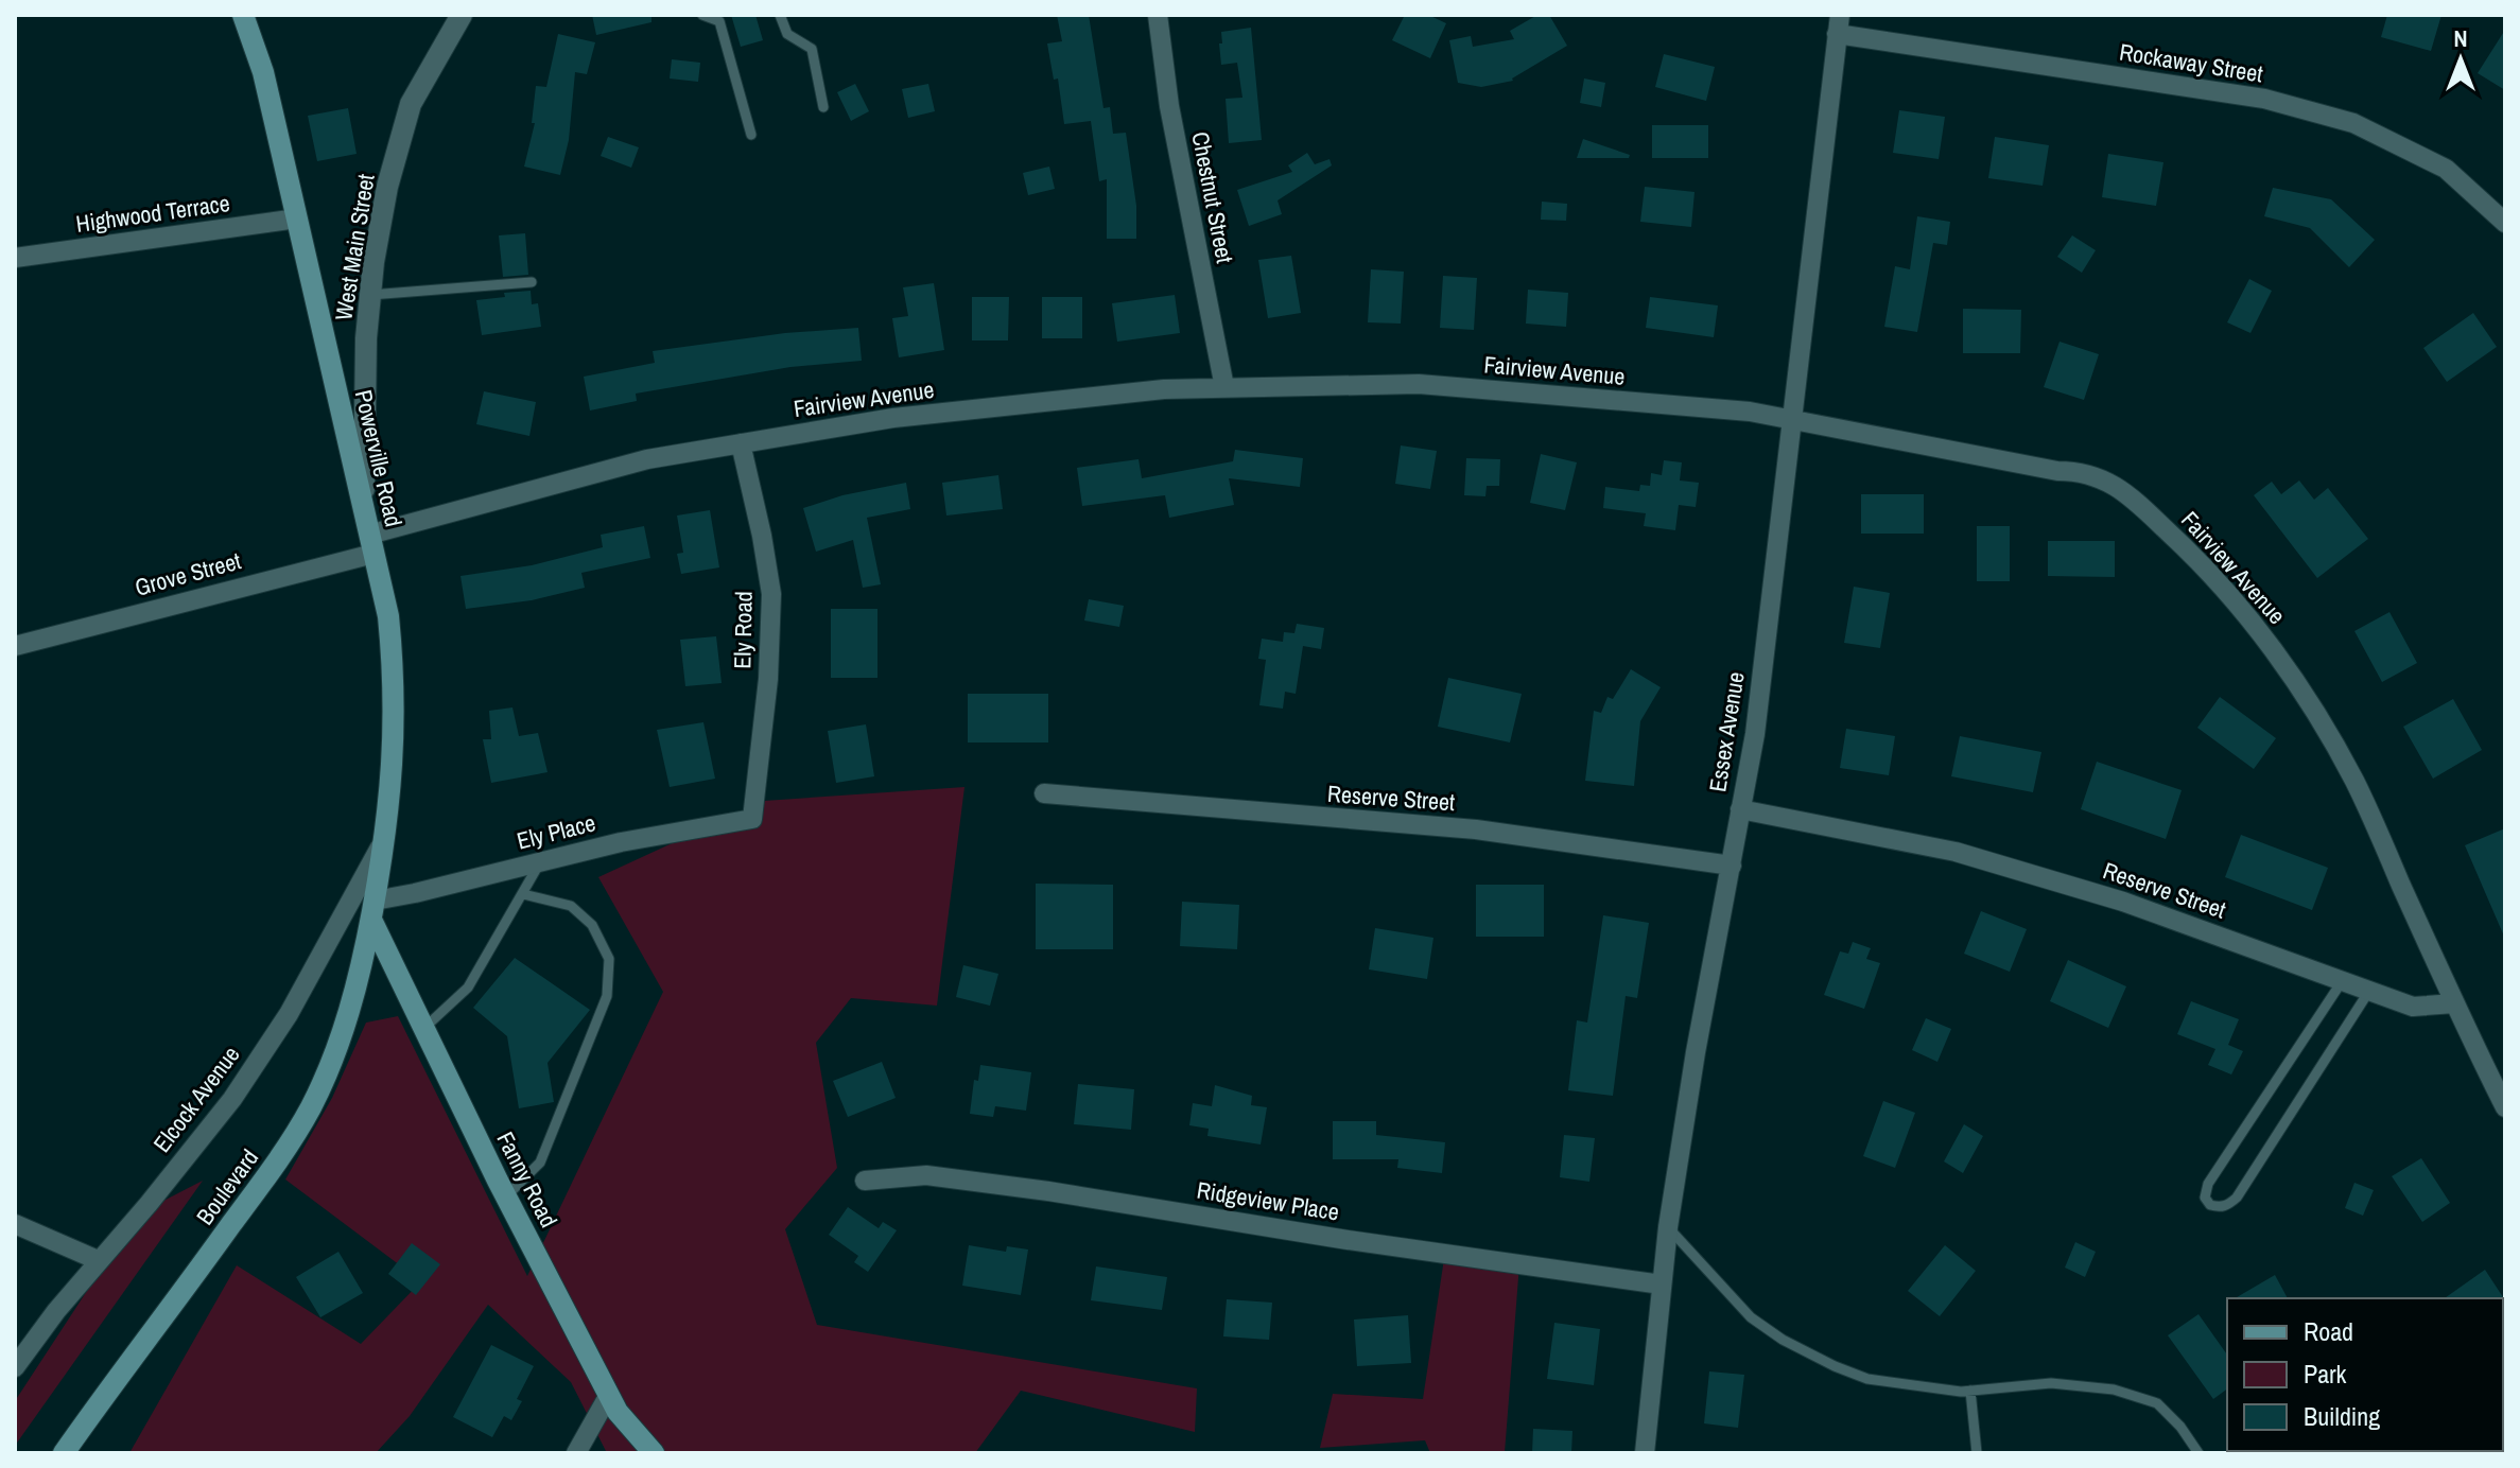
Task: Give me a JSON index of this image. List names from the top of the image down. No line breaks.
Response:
{"streets":{"main road":["Powerville Road","Fanny Road","Boulevard"],"street":["Rockaway Street","Chestnut Street","Highwood Terrace","West Main Street","Fairview Avenue","Grove Street","Ely Road","Essex Avenue","Reserve Street","Ely Place","Elcock Avenue","Ridgeview Place"]},"crossings":[["Rockaway Street","Essex Avenue"],["Chestnut Street","Fairview Avenue"],["Highwood Terrace","Powerville Road"],["West Main Street","Powerville Road"],["Fairview Avenue","Powerville Road"],["Fairview Avenue","Grove Street"],["Fairview Avenue","Ely Road"],["Fairview Avenue","Essex Avenue"],["Fairview Avenue","Reserve Street"],["Powerville Road","Grove Street"],["Powerville Road","Ely Place"],["Powerville Road","Elcock Avenue"],["Powerville Road","Fanny Road"],["Powerville Road","Boulevard"],["Ely Road","Ely Place"],["Essex Avenue","Reserve Street"],["Essex Avenue","Ridgeview Place"],["Ely Place","Fanny Road"],["Ely Place","Boulevard"],["Fanny Road","Boulevard"]],"legend":["Road","Park","Building"],"north":"top"}
